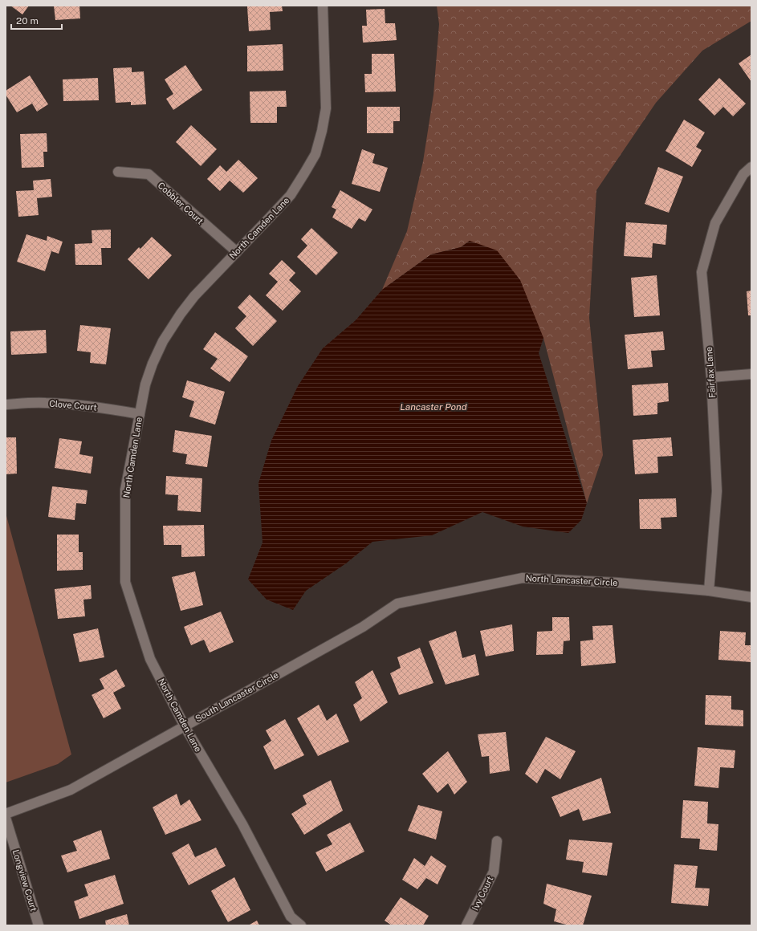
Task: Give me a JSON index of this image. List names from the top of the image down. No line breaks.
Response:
{"streets":{"street":["Cobbler Court","North Camden Lane","Fairfax Lane","Clove Court","North Lancaster Circle","South Lancaster Circle","Longview Court","Ivy Court"]},"crossings":[["Cobbler Court","North Camden Lane"],["North Camden Lane","Clove Court"],["North Camden Lane","South Lancaster Circle"],["Fairfax Lane","North Lancaster Circle"],["North Lancaster Circle","South Lancaster Circle"]],"water":["Lancaster Pond"],"scale_bar":"20 m"}
